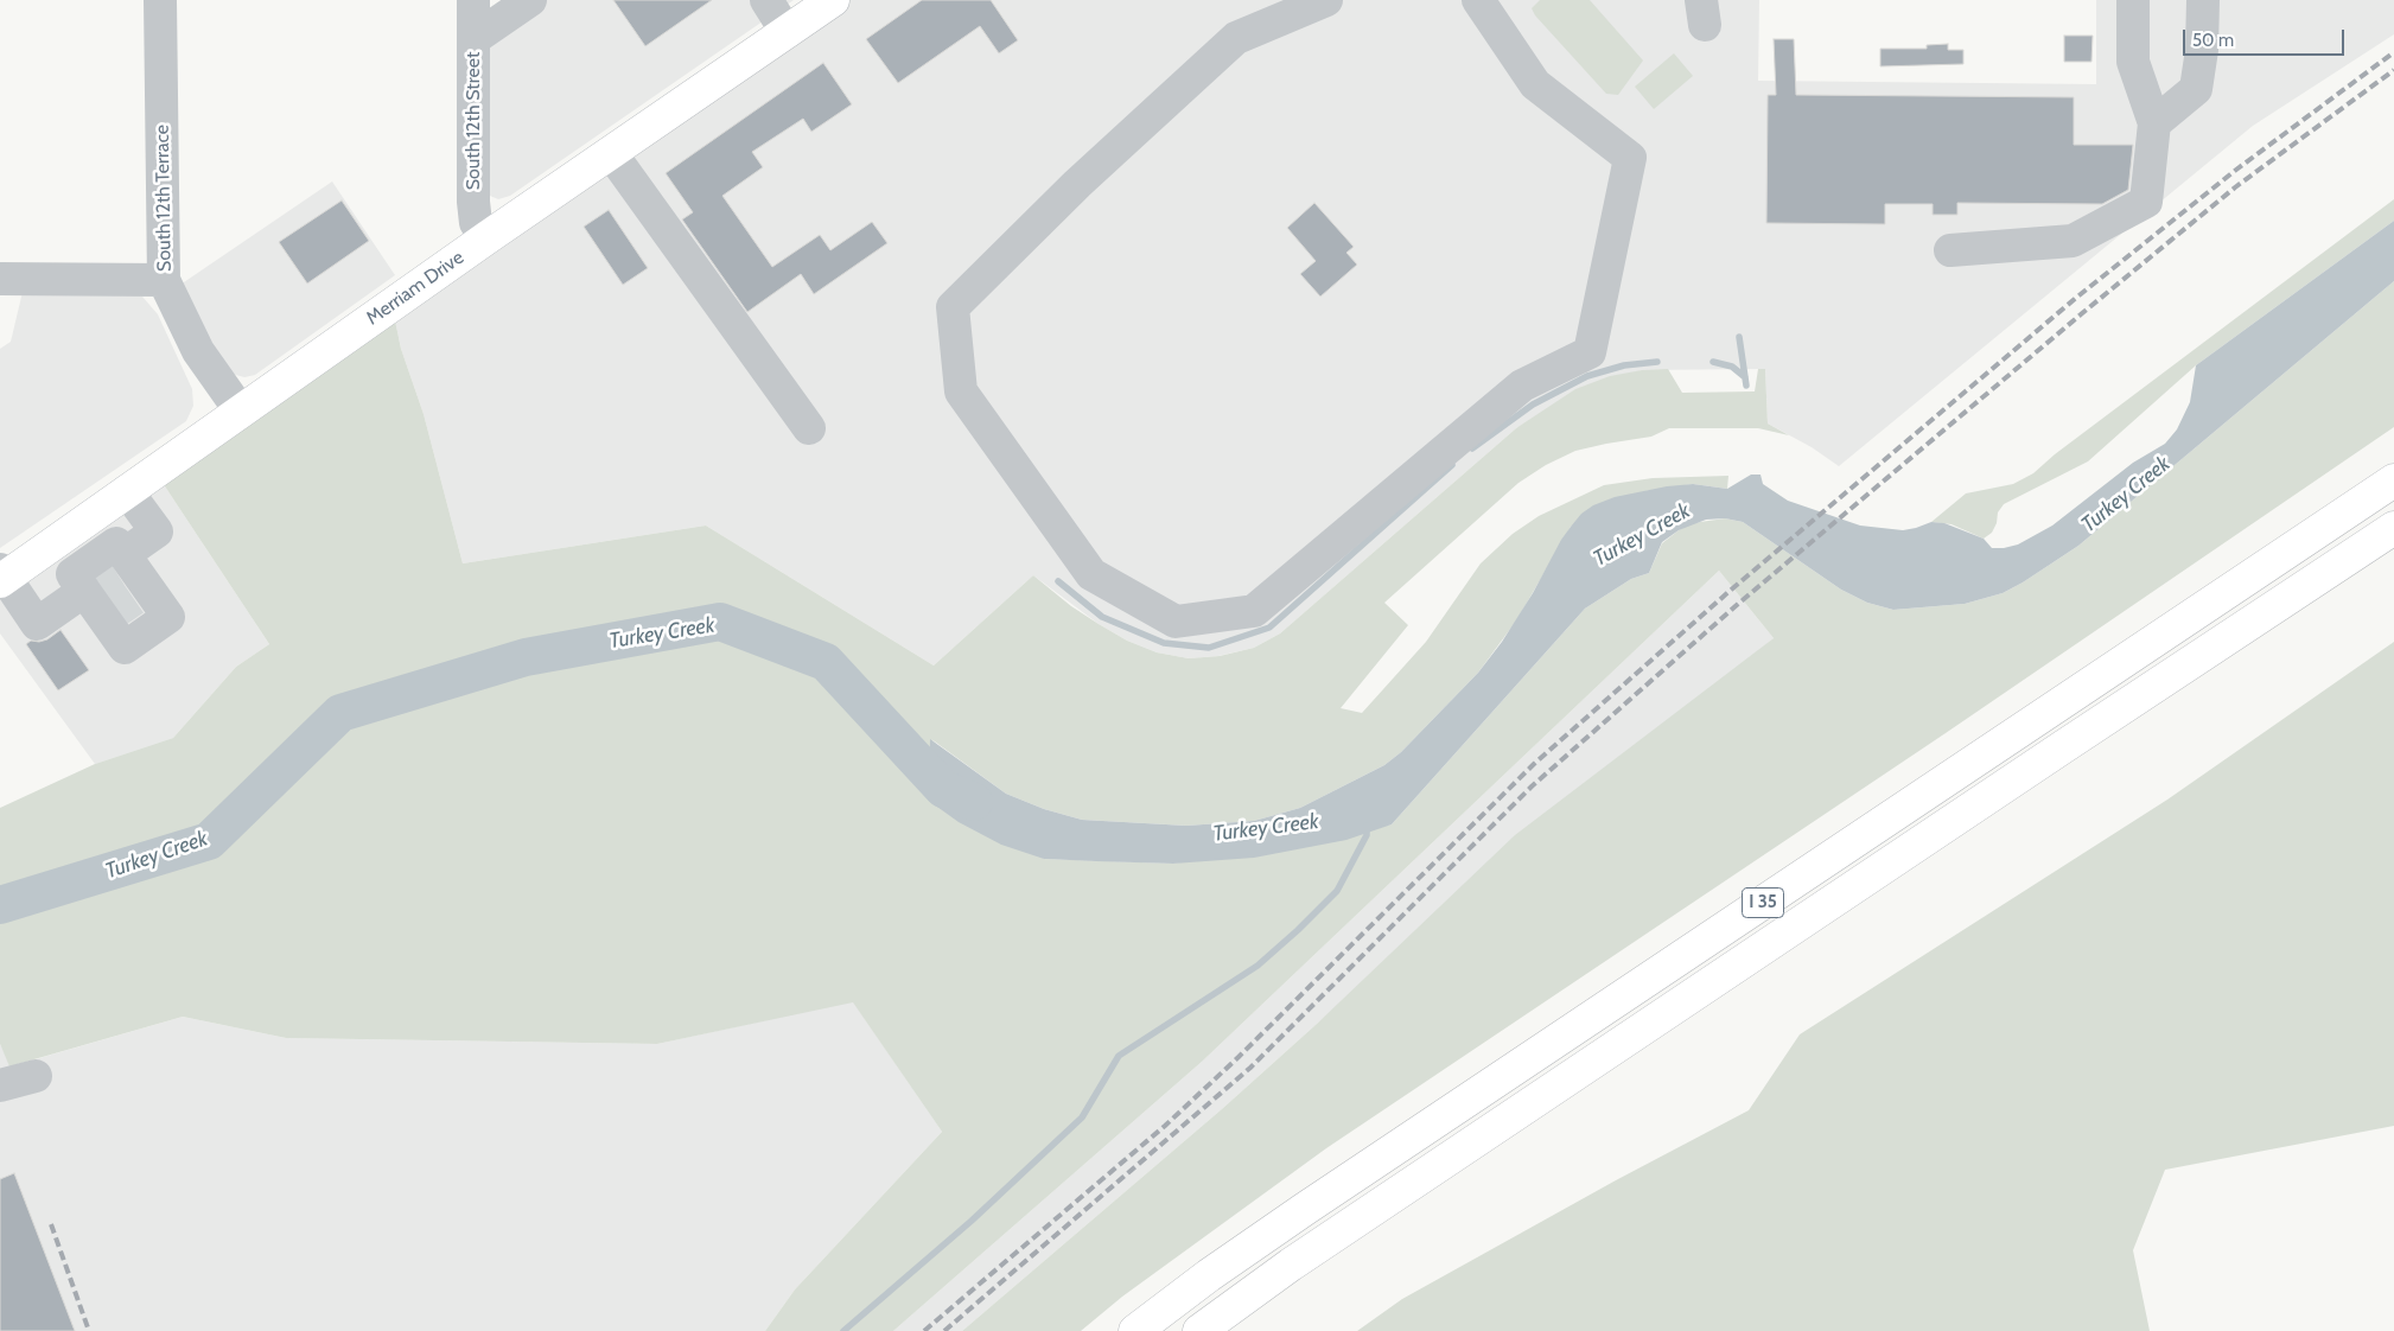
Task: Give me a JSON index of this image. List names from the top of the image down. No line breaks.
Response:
{"streets":{"main road":["Merriam Drive","I 35"],"street":["South 12th Street","South 12th Terrace"]},"crossings":[["South 12th Street","Merriam Drive"],["South 12th Terrace","Merriam Drive"]],"water":["Turkey Creek"],"scale_bar":"50 m"}
